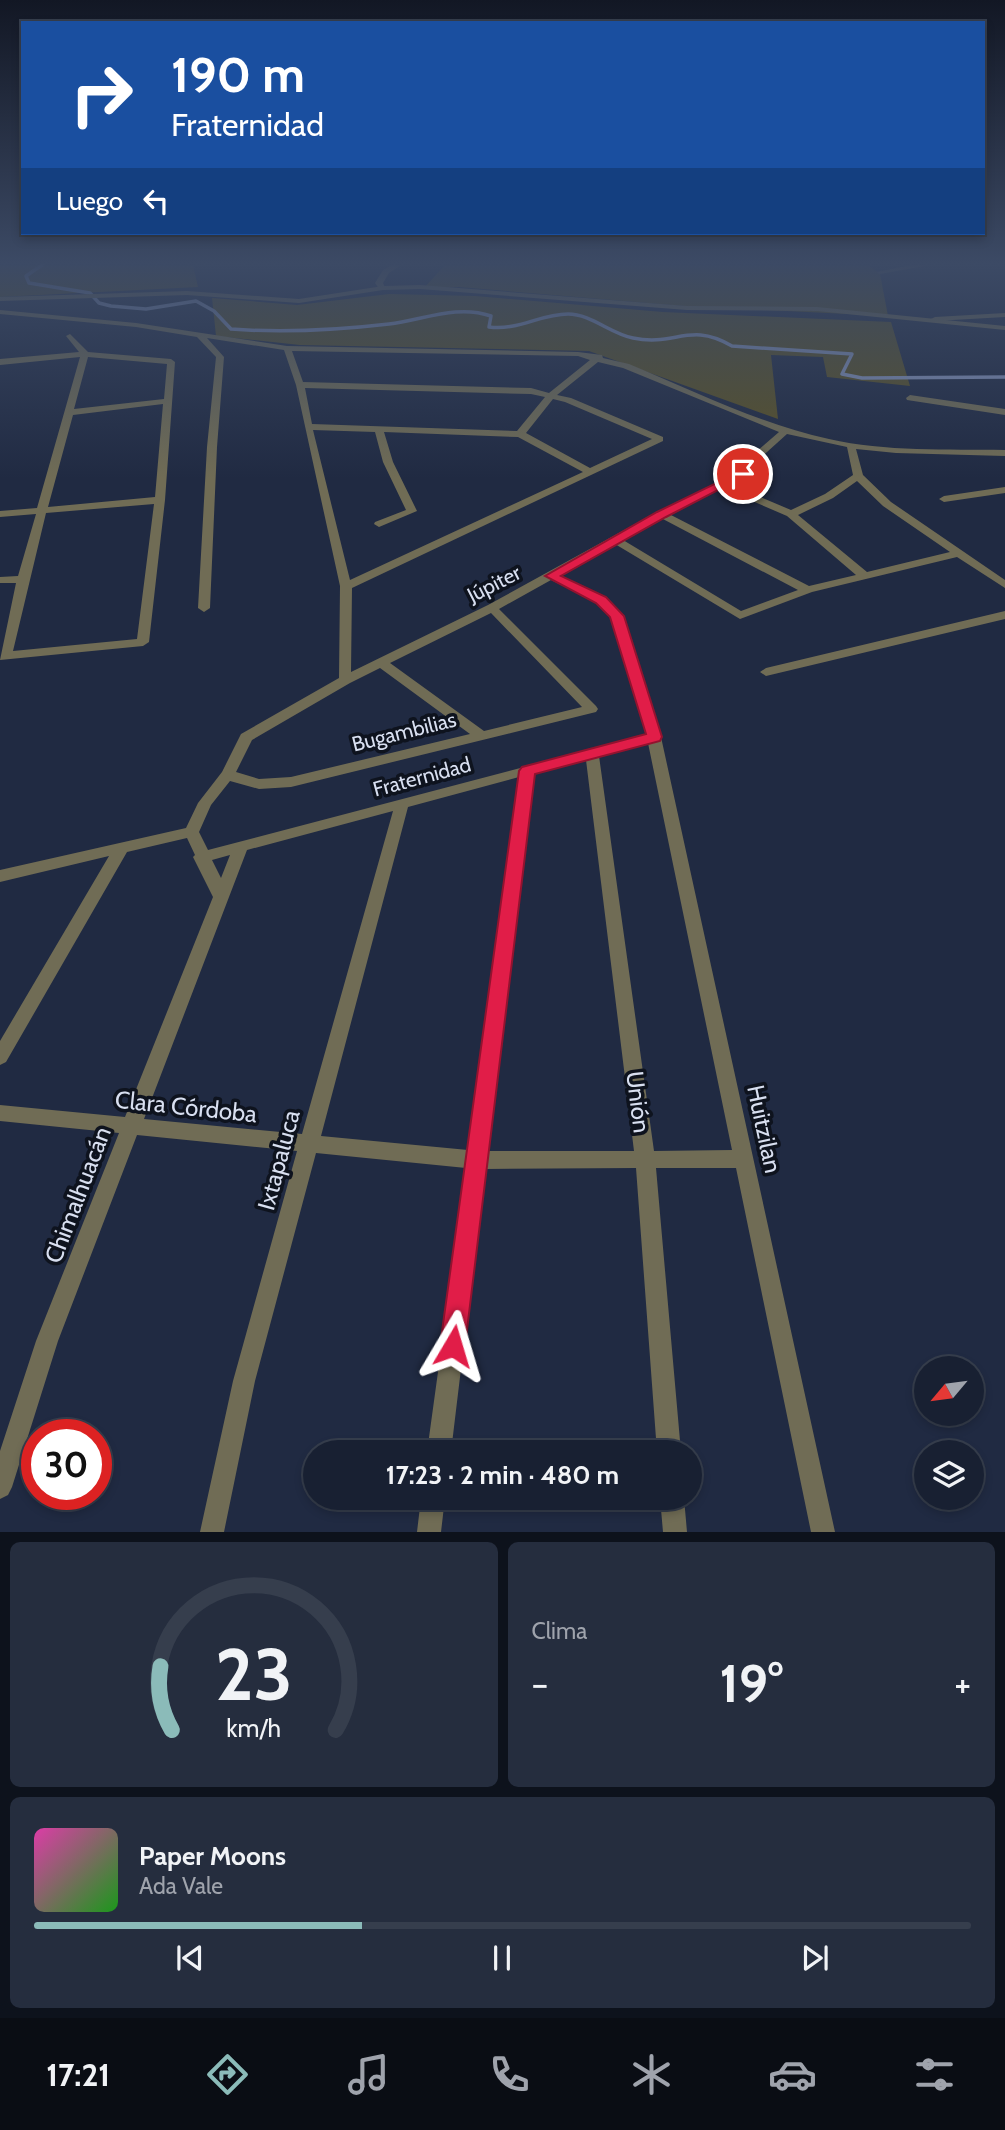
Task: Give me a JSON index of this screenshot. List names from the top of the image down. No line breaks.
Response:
{"streets":{"street":["Júpiter","Bugambilias","Fraternidad","Unión","Clara Córdoba","Huitzilan","Ixtapaluca","Chimalhuacán"]},"crossings":[["Júpiter","Bugambilias"],["Júpiter","Huitzilan"],["Fraternidad","Unión"],["Fraternidad","Huitzilan"],["Fraternidad","Ixtapaluca"],["Fraternidad","Chimalhuacán"],["Unión","Clara Córdoba"],["Clara Córdoba","Huitzilan"],["Clara Córdoba","Ixtapaluca"],["Clara Córdoba","Chimalhuacán"]],"north":"bottom left","page":{"turn":["190 m","Fraternidad"],"then":"Luego","limit":"30","trip":"17:23 · 2 min · 480 m","tile":"Clima","heat":["−","19°","+"],"song":["Paper Moons","Ada Vale"],"tabs":"17:21","gauge":["23","km/h"]}}
